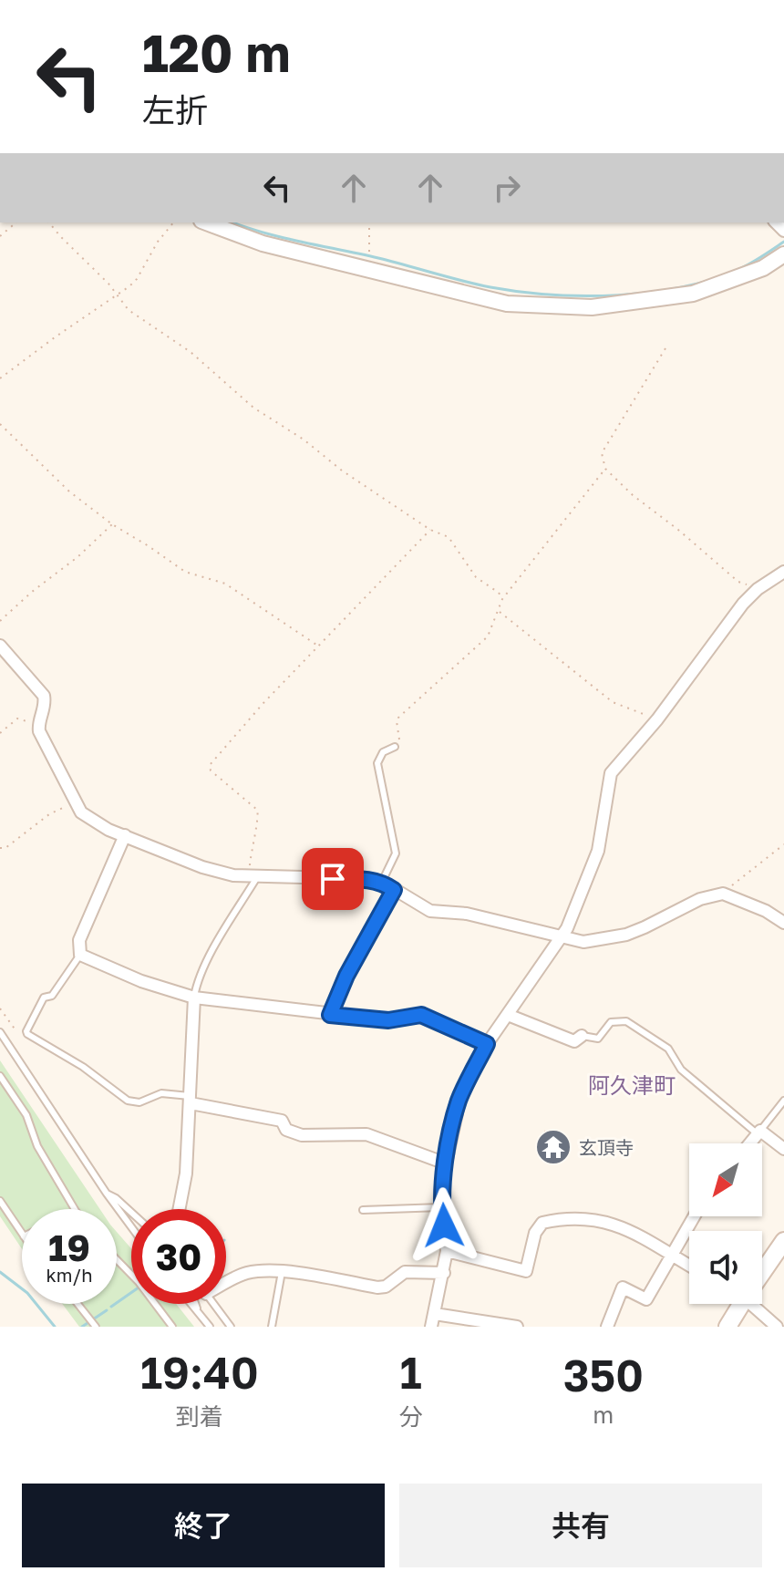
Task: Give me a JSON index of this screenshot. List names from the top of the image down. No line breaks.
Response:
{"districts":["阿久津町"],"places":{"temple":["玄頂寺"]},"north":"bottom left","page":{"turn":["120 m","左折"],"speed":"19 km/h","limit":"30","eta":["19:40","到着","1","分","350","m"],"buttons":["終了","共有"]}}
